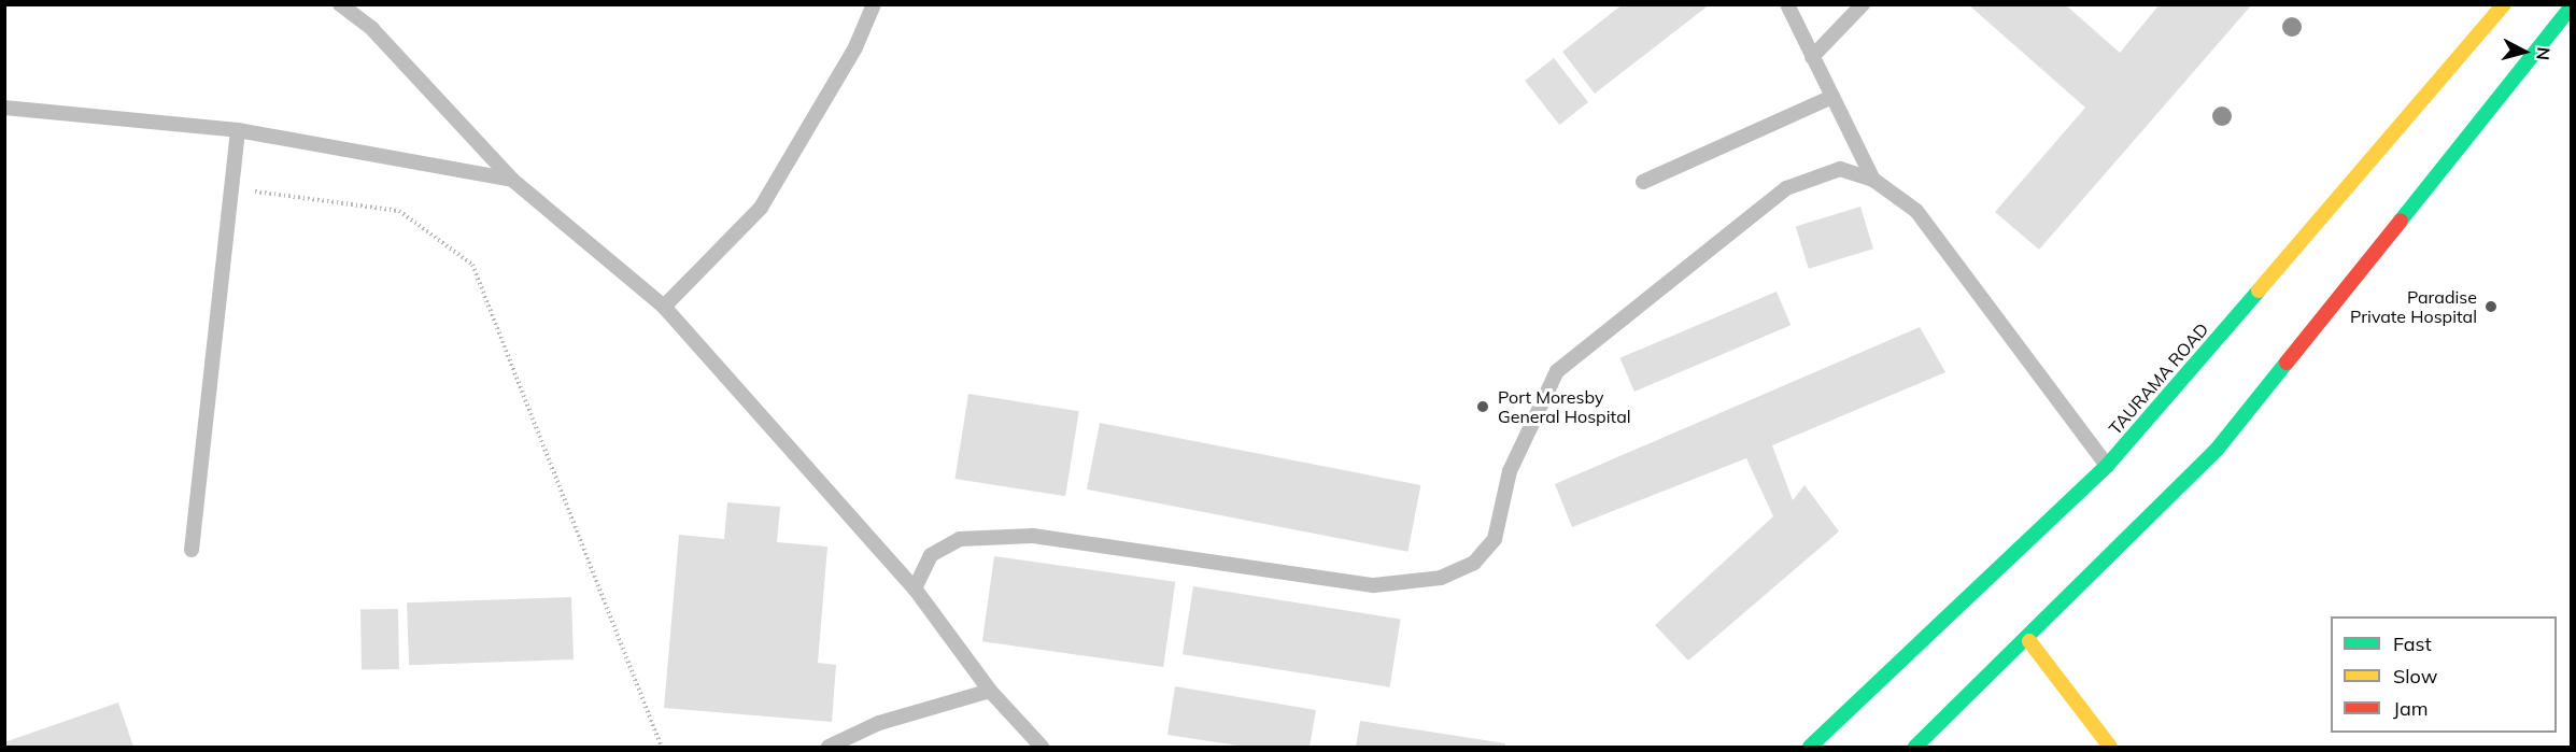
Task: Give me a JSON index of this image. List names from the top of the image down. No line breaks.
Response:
{"streets":{"main road":["TAURAMA ROAD"]},"places":["Paradise Private Hospital","Port Moresby General Hospital"],"legend":["Fast","Slow","Jam"],"north":"right"}
